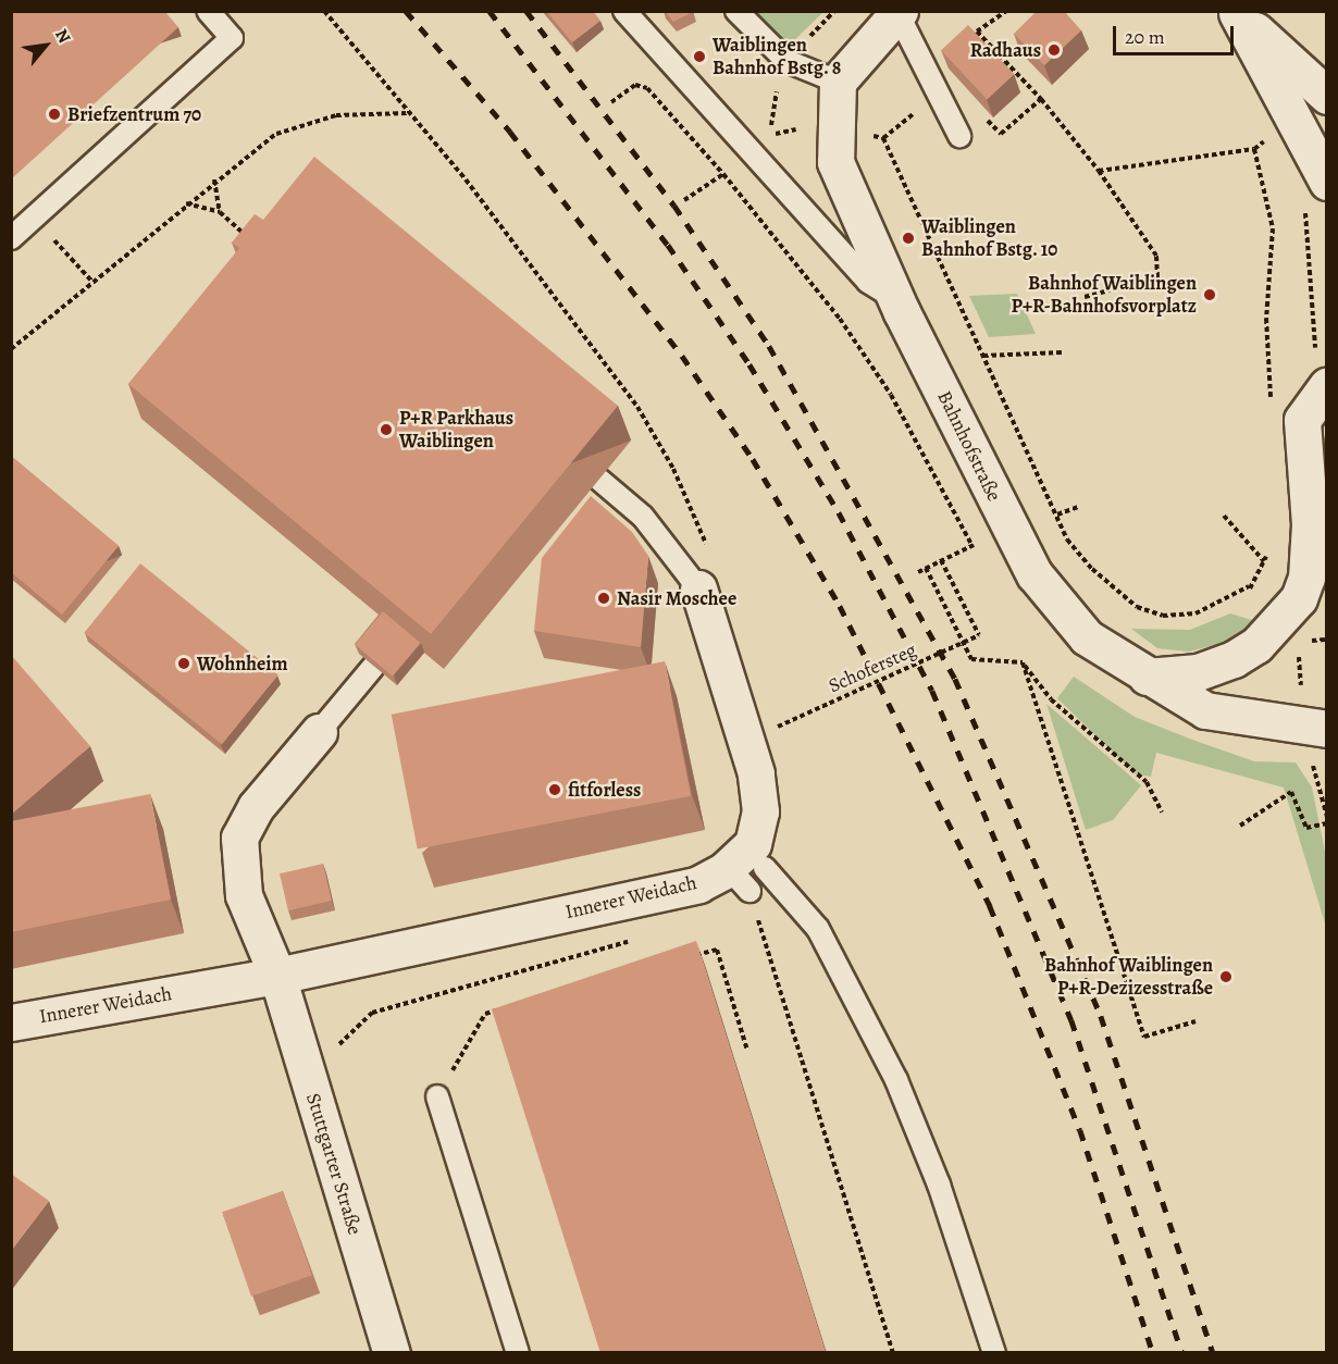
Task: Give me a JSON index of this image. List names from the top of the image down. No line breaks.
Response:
{"streets":{"street":["Bahnhofstraße","Innerer Weidach","Stuttgarter Straße"],"path":["Schofersteg"]},"crossings":[["Innerer Weidach","Stuttgarter Straße"]],"places":["Radhaus","Waiblingen Bahnhof Bstg. 8","Briefzentrum 70","Waiblingen Bahnhof Bstg. 10","Bahnhof Waiblingen P+R-Bahnhofsvorplatz","P+R Parkhaus Waiblingen","Nasir Moschee","Wohnheim","fitforless","Bahnhof Waiblingen P+R-Dezizesstraße"],"scale_bar":"20 m","north":"top right"}
